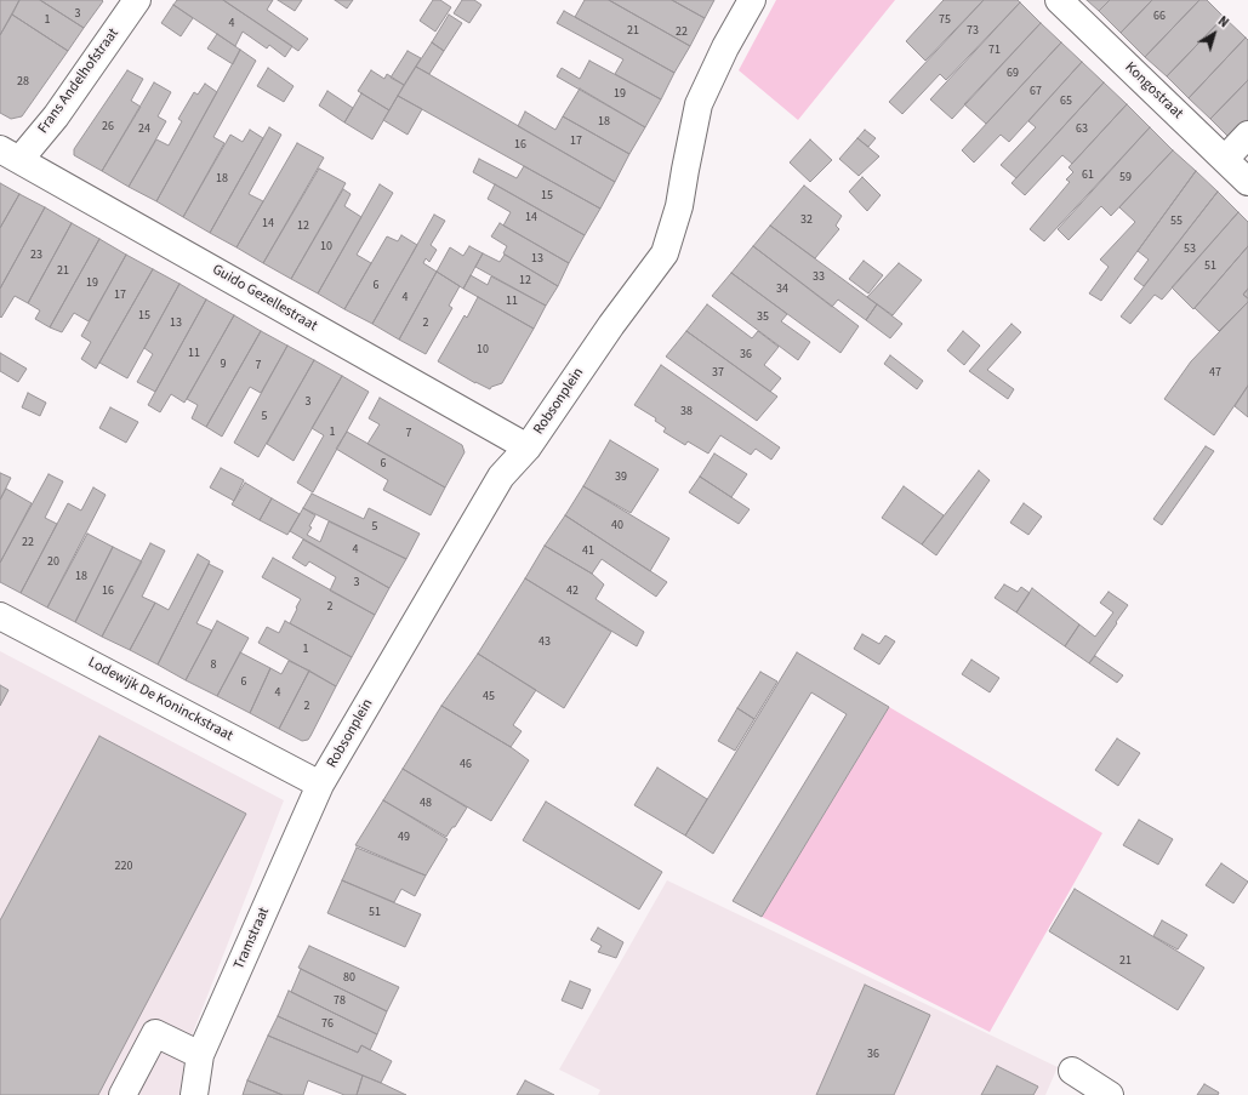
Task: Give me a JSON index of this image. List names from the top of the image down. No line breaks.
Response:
{"streets":{"street":["Frans Andelhofstraat","Kongostraat","Guido Gezellestraat","Robsonplein","Lodewijk De Koninckstraat","Tramstraat"]},"crossings":[["Frans Andelhofstraat","Guido Gezellestraat"],["Guido Gezellestraat","Robsonplein"],["Robsonplein","Lodewijk De Koninckstraat"],["Robsonplein","Tramstraat"],["Lodewijk De Koninckstraat","Tramstraat"]],"house_numbers":["3","66","1","75","4","21","73","22","71","69","28","67","19","65","18","26","24","63","17","16","61","59","18","15","14","32","55","14","12","10","53","23","13","51","21","33","12","19","6","34","17","4","11","15","35","13","2","10","11","36","9","7","37","47","3","38","5","1","7","6","39","40","5","22","4","41","20","18","3","16","42","2","43","1","8","6","4","45","2","46","48","49","220","51","21","80","78","76","36"],"north":"top right"}
